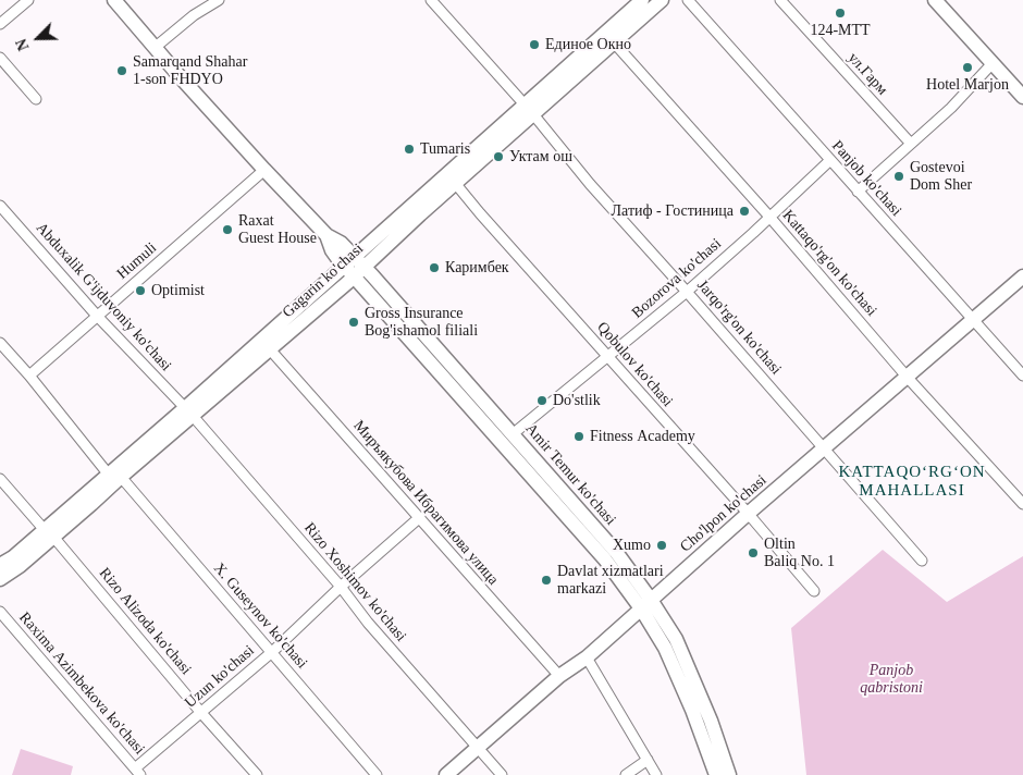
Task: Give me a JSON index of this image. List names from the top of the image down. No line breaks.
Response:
{"streets":{"main road":["Gagarin ko'chasi","Amir Temur ko'chasi","Cho'lpon ko'chasi"],"street":["ул.Гарм","Panjob ko'chasi","Humuli","Kattaqo'rg'on ko'chasi","Bozorova ko'chasi","Abduxalik G'ijduvoniy ko'chasi","Jarqo'rg'on ko'chasi","Qobulov ko'chasi","Миръякубова Ибрагимова улица","Rizo Xoshimov ko'chasi","X. Guseynov ko'chasi","Rizo Alizoda ko'chasi","Uzun ko'chasi","Raxima Azimbekova ko'chasi"]},"crossings":[["Panjob ko'chasi","Bozorova ko'chasi"],["Panjob ko'chasi","Cho'lpon ko'chasi"],["Humuli","Abduxalik G'ijduvoniy ko'chasi"],["Humuli","Amir Temur ko'chasi"],["Humuli","X. Guseynov ko'chasi"],["Kattaqo'rg'on ko'chasi","Bozorova ko'chasi"],["Kattaqo'rg'on ko'chasi","Gagarin ko'chasi"],["Kattaqo'rg'on ko'chasi","Cho'lpon ko'chasi"],["Bozorova ko'chasi","Jarqo'rg'on ko'chasi"],["Bozorova ko'chasi","Qobulov ko'chasi"],["Bozorova ko'chasi","Amir Temur ko'chasi"],["Gagarin ko'chasi","Abduxalik G'ijduvoniy ko'chasi"],["Gagarin ko'chasi","Jarqo'rg'on ko'chasi"],["Gagarin ko'chasi","Qobulov ko'chasi"],["Gagarin ko'chasi","Amir Temur ko'chasi"],["Gagarin ko'chasi","Миръякубова Ибрагимова улица"],["Gagarin ko'chasi","Rizo Xoshimov ko'chasi"],["Gagarin ko'chasi","X. Guseynov ko'chasi"],["Gagarin ko'chasi","Rizo Alizoda ko'chasi"],["Abduxalik G'ijduvoniy ko'chasi","Rizo Xoshimov ko'chasi"],["Jarqo'rg'on ko'chasi","Cho'lpon ko'chasi"],["Qobulov ko'chasi","Cho'lpon ko'chasi"],["Amir Temur ko'chasi","Cho'lpon ko'chasi"],["Миръякубова Ибрагимова улица","Cho'lpon ko'chasi"],["Миръякубова Ибрагимова улица","Uzun ko'chasi"],["Cho'lpon ko'chasi","Rizo Xoshimov ko'chasi"],["Rizo Xoshimov ko'chasi","Uzun ko'chasi"],["X. Guseynov ko'chasi","Uzun ko'chasi"],["Rizo Alizoda ko'chasi","Uzun ko'chasi"],["Uzun ko'chasi","Raxima Azimbekova ko'chasi"]],"districts":["KATTAQO‘RG‘ON MAHALLASI"],"parks":["Panjob qabristoni"],"places":["124-MTT","Единое Окно","Hotel Marjon","Samarqand Shahar 1-son FHDYO","Tumaris","Уктам ош","Gostevoi Dom Sher","Латиф - Гостиница","Raxat Guest House","Каримбек","Optimist","Gross Insurance Bog'ishamol filiali","Do'stlik","Fitness Academy","Xumo","Oltin Baliq No. 1","Davlat xizmatlari markazi"],"north":"bottom left"}
